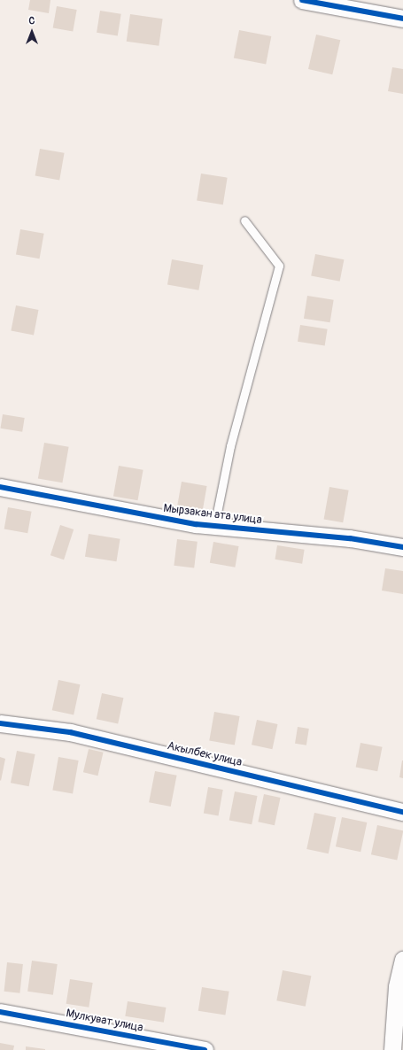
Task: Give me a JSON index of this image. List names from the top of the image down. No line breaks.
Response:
{"streets":{"street":["Мырзакан ата улица","Акылбек улица","Мулкуват улица"]},"north":"top"}
